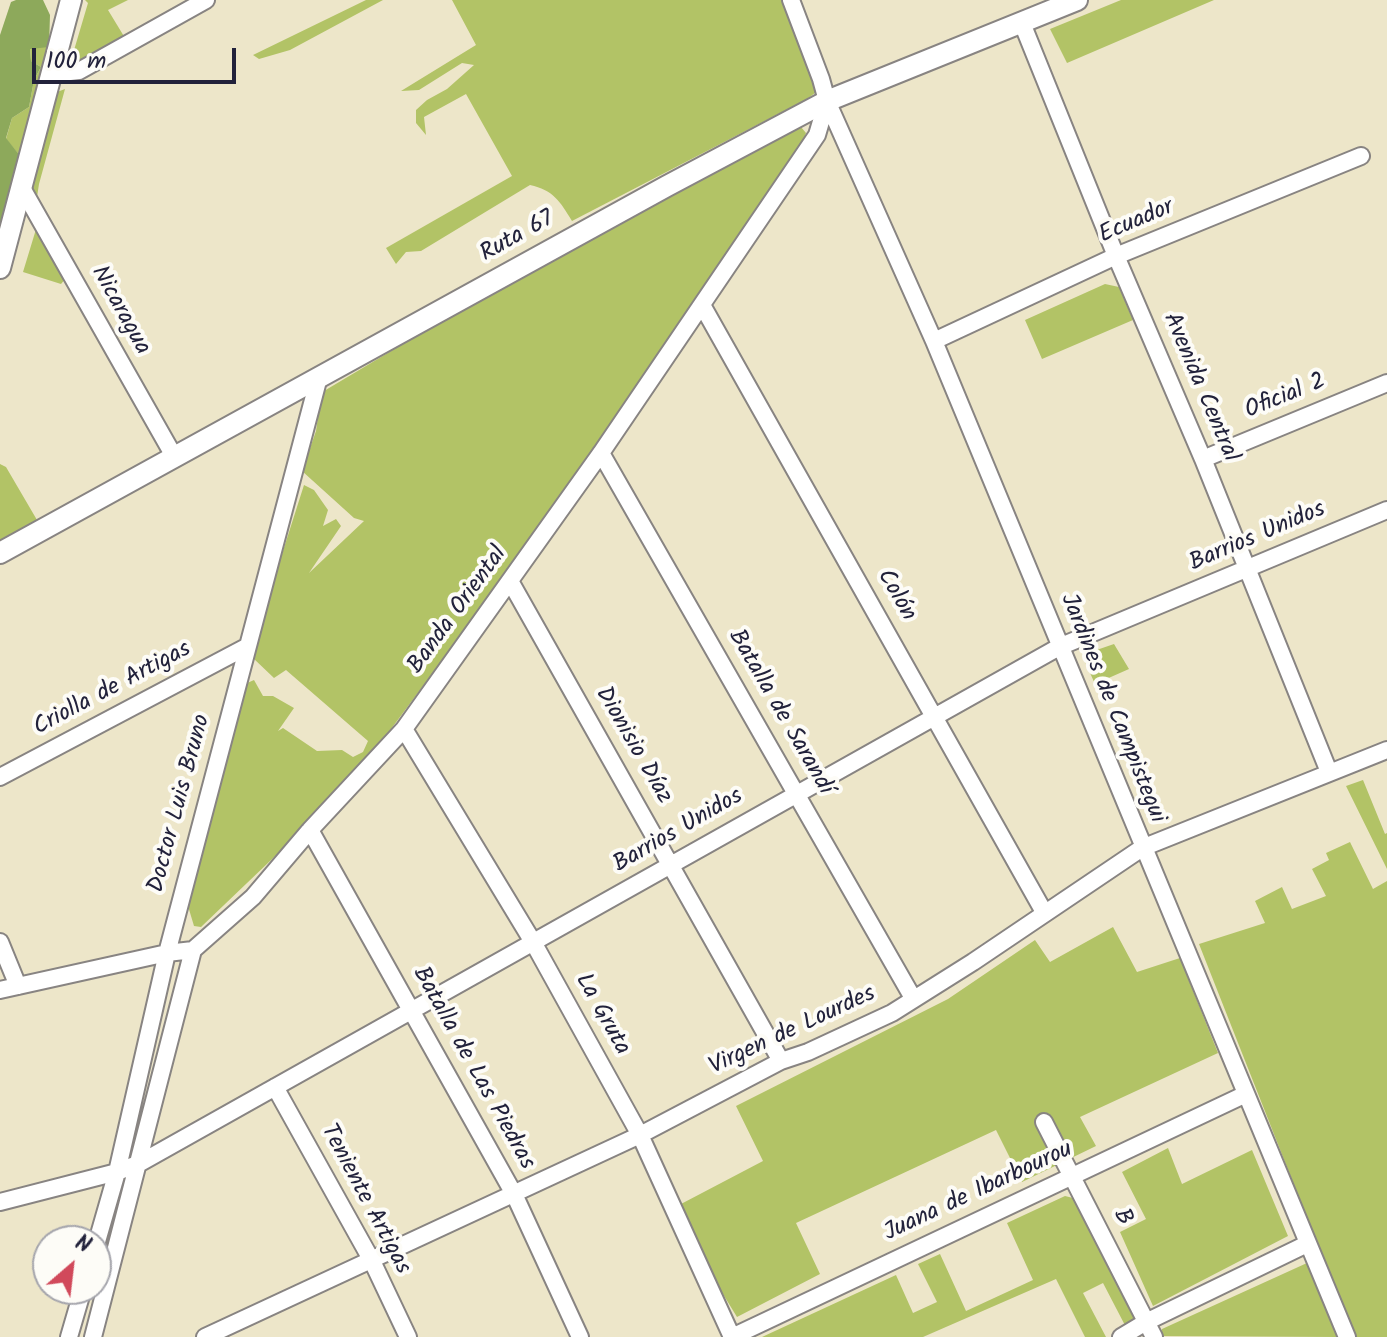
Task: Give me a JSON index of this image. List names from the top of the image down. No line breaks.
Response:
{"streets":{"street":["Ecuador","Ruta 67","Nicaragua","Avenida Central","Oficial 2","Barrios Unidos","Colón","Banda Oriental","Criolla de Artigas","Jardines de Campistegui","Batalla de Sarandí","Dionisio Díaz","Doctor Luis Bruno","La Gruta","Virgen de Lourdes","Batalla de Las Piedras","Juana de Ibarbourou","Teniente Artigas","B"]},"crossings":[["Ecuador","Avenida Central"],["Ecuador","Jardines de Campistegui"],["Ruta 67","Nicaragua"],["Ruta 67","Avenida Central"],["Ruta 67","Banda Oriental"],["Ruta 67","Jardines de Campistegui"],["Ruta 67","Doctor Luis Bruno"],["Avenida Central","Oficial 2"],["Avenida Central","Barrios Unidos"],["Avenida Central","Virgen de Lourdes"],["Barrios Unidos","Colón"],["Barrios Unidos","Jardines de Campistegui"],["Barrios Unidos","Batalla de Sarandí"],["Barrios Unidos","Dionisio Díaz"],["Barrios Unidos","Doctor Luis Bruno"],["Barrios Unidos","La Gruta"],["Barrios Unidos","Batalla de Las Piedras"],["Barrios Unidos","Teniente Artigas"],["Colón","Banda Oriental"],["Colón","Virgen de Lourdes"],["Banda Oriental","Jardines de Campistegui"],["Banda Oriental","Batalla de Sarandí"],["Banda Oriental","Dionisio Díaz"],["Banda Oriental","La Gruta"],["Banda Oriental","Batalla de Las Piedras"],["Criolla de Artigas","Doctor Luis Bruno"],["Jardines de Campistegui","Virgen de Lourdes"],["Jardines de Campistegui","Juana de Ibarbourou"],["Batalla de Sarandí","Virgen de Lourdes"],["Dionisio Díaz","Virgen de Lourdes"],["La Gruta","Virgen de Lourdes"],["La Gruta","Juana de Ibarbourou"],["Virgen de Lourdes","Batalla de Las Piedras"],["Virgen de Lourdes","Teniente Artigas"],["Juana de Ibarbourou","B"]],"scale_bar":"100 m","north":"top right"}
